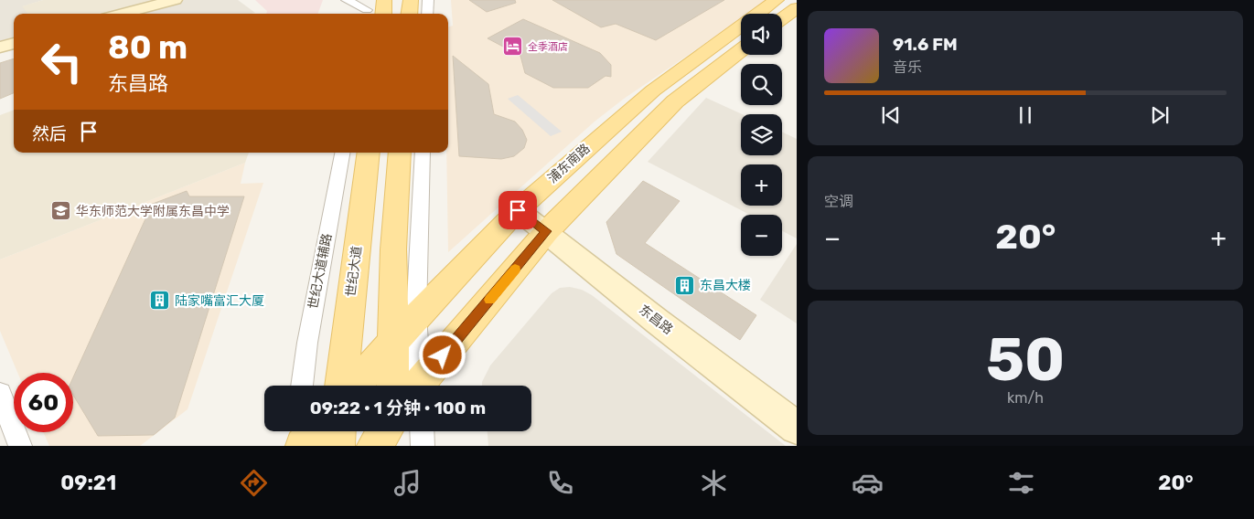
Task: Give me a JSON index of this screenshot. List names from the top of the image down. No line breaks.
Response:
{"streets":{"main road":["浦东南路","世纪大道"],"street":["世纪大道辅路","东昌路"]},"crossings":[["浦东南路","东昌路"]],"places":{"hotel":["全季酒店"],"school or university":["华东师范大学附属东昌中学"],"building":["东昌大楼","陆家嘴富汇大厦"]},"page":{"map_buttons":["+","−"],"turn":["80 m","东昌路"],"song":["91.6 FM","音乐"],"then":"然后","tile":["空调",["50","km/h"]],"heat":["−","20°","+"],"limit":"60","trip":"09:22 · 1 分钟 · 100 m","tabs":["09:21","20°"]}}
